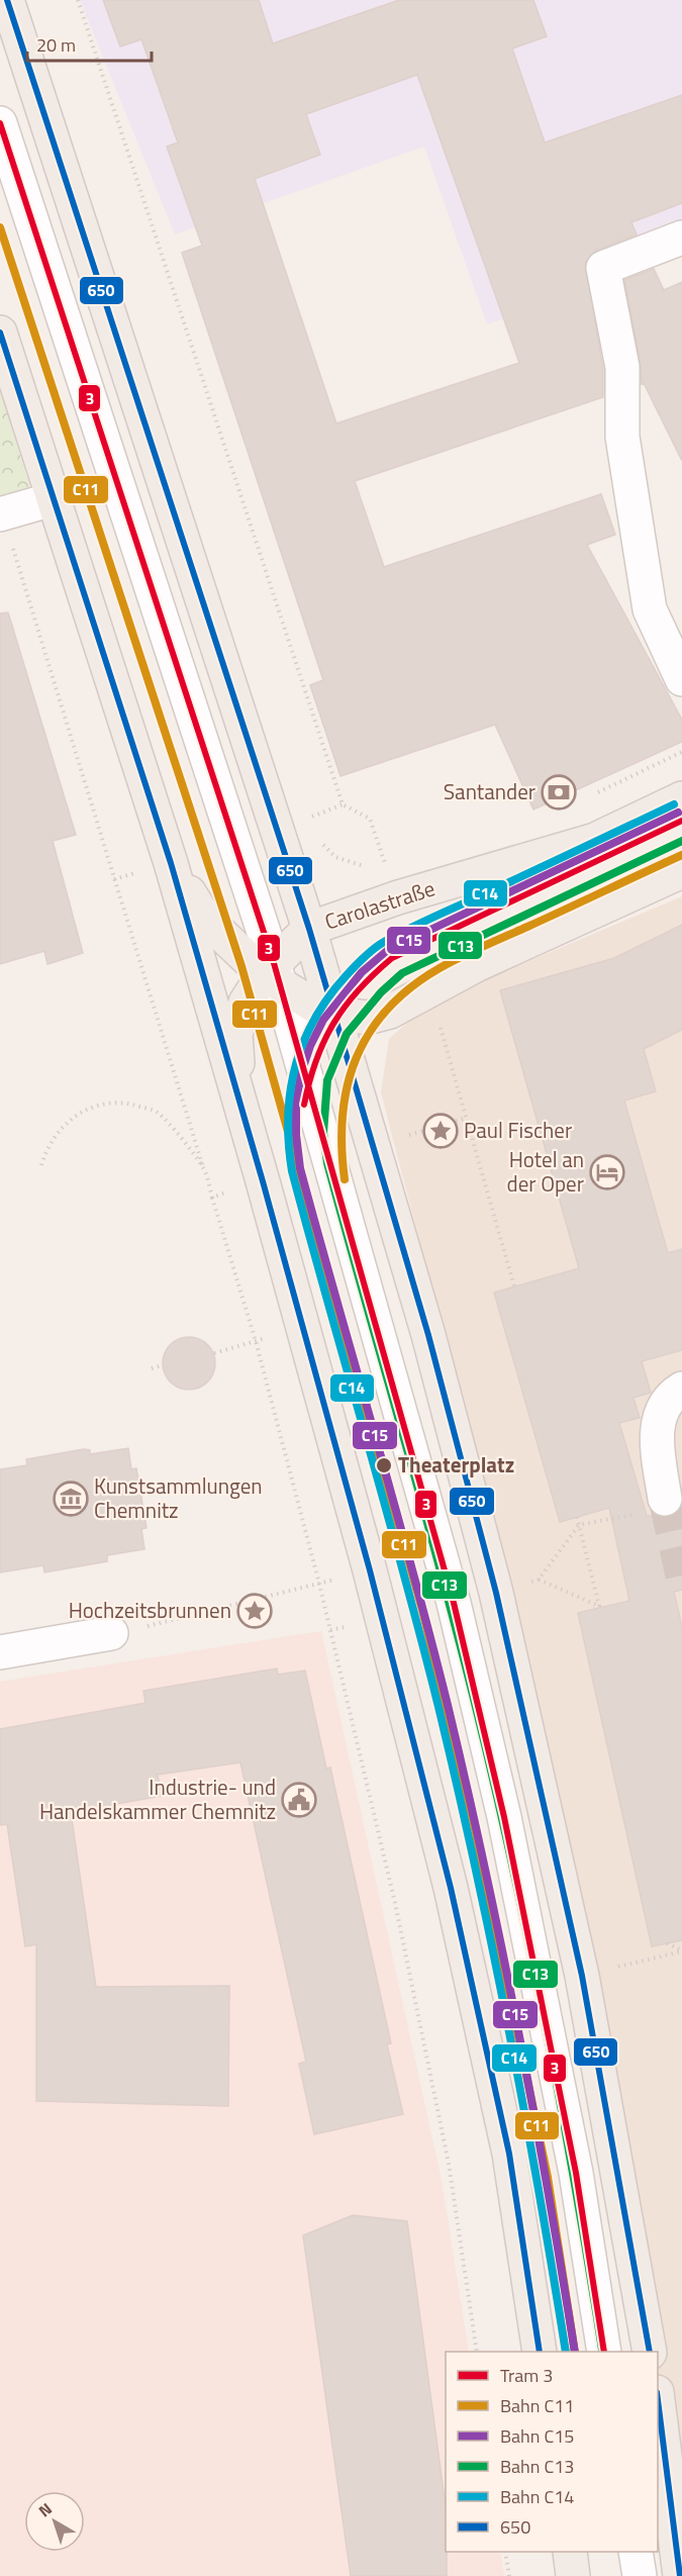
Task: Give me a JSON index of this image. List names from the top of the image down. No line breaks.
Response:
{"streets":{"main road":["Carolastraße"]},"places":{"bank":["Santander"],"place":["Paul Fischer","Hochzeitsbrunnen"],"hotel":["Hotel an der Oper"],"other":["Theaterplatz"],"museum":["Kunstsammlungen Chemnitz"],"public building":["Industrie- und Handelskammer Chemnitz"]},"lines":["transit line 650","tram line 3","rail line C11","rail line C14","rail line C15","rail line C13"],"legend":["Tram 3","Bahn C11","Bahn C15","Bahn C13","Bahn C14","650"],"scale_bar":"20 m","north":"top left"}
